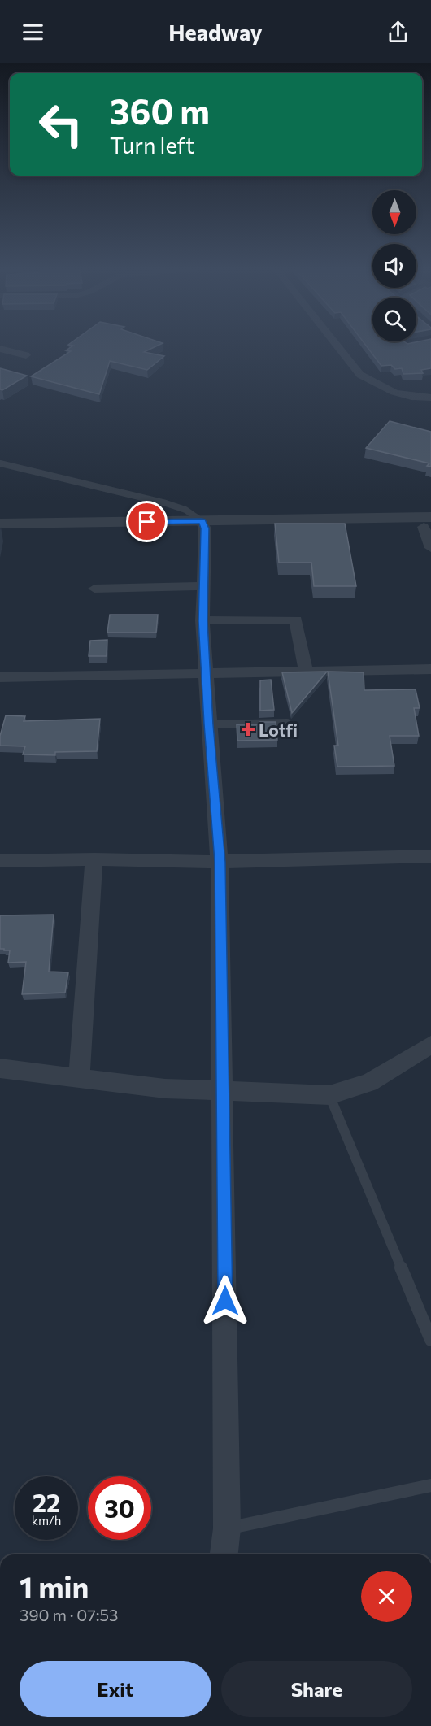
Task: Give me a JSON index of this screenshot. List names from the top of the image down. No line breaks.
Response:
{"places":{"health":["Lotfi"]},"north":"bottom","page":{"header":"Headway","turn":["360 m","Turn left"],"speed":"22 km/h","limit":"30","heading":["1 min","390 m · 07:53"],"buttons":["Exit","Share"]}}
